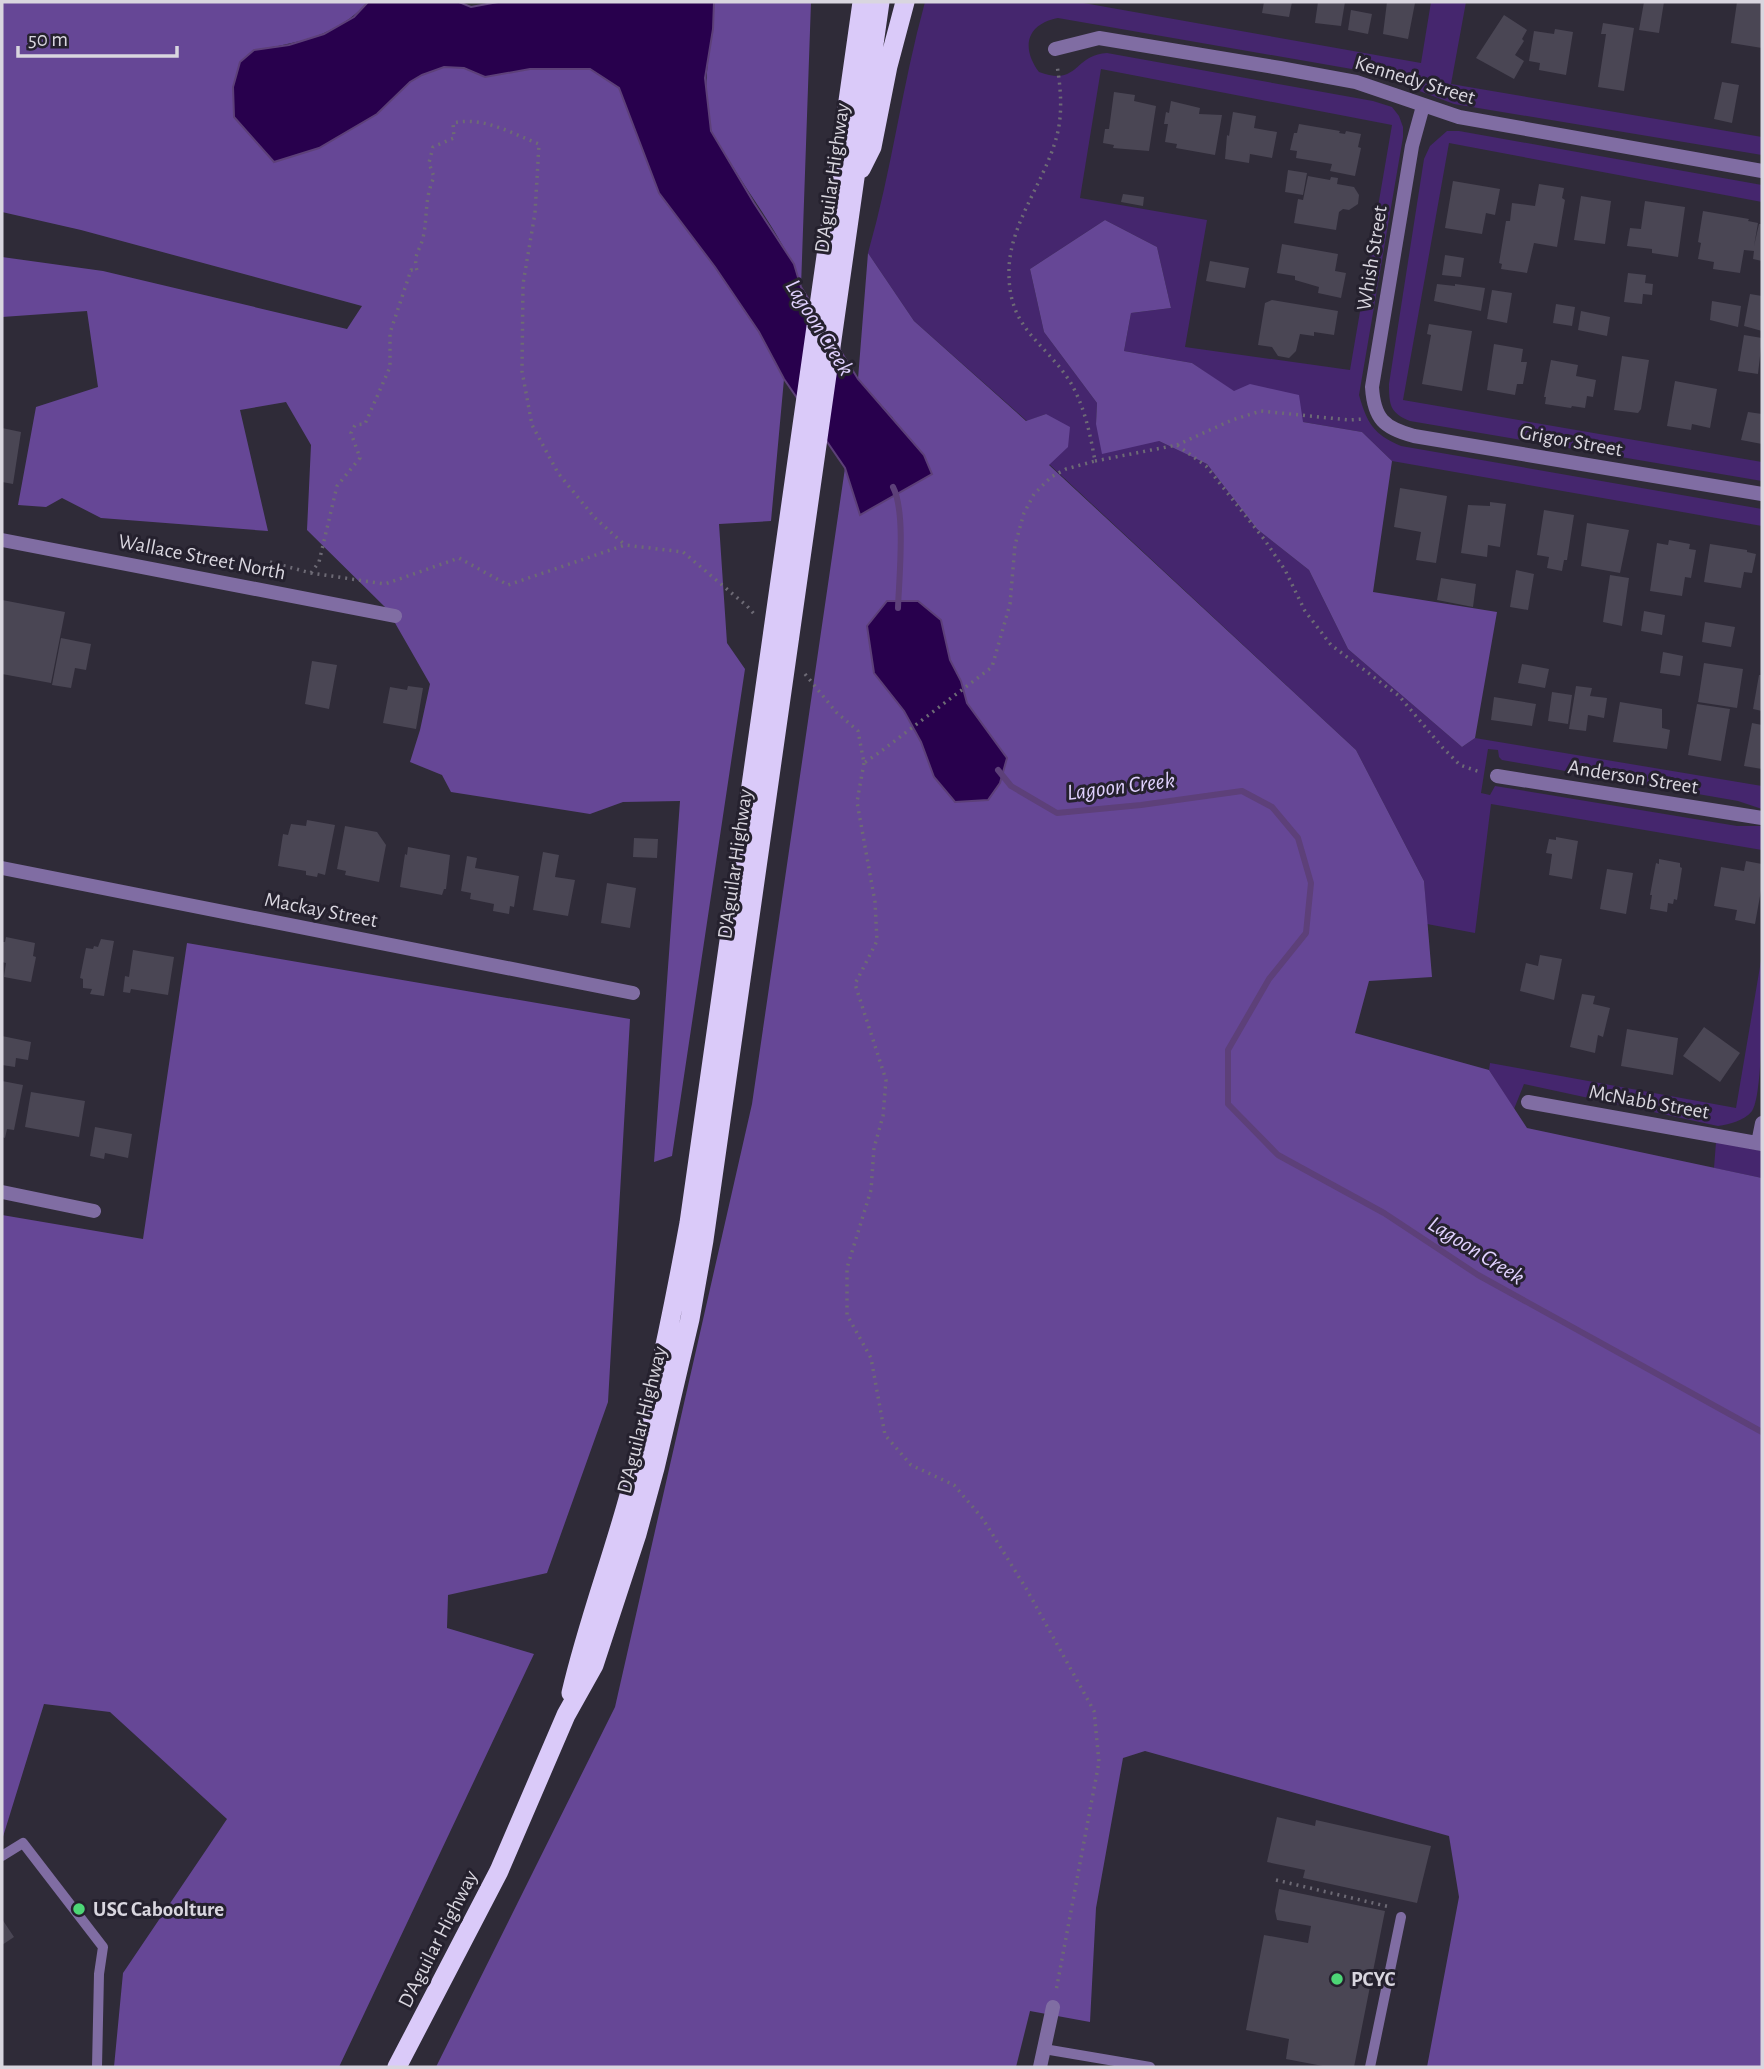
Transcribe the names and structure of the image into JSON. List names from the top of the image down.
{
  "streets": {
    "highway": ["D'Aguilar Highway"],
    "street": [
      "Kennedy Street",
      "Whish Street",
      "Grigor Street",
      "Wallace Street North",
      "Anderson Street",
      "Mackay Street",
      "McNabb Street"
    ]
  },
  "crossings": [
    ["Kennedy Street", "Whish Street"],
    ["Whish Street", "Grigor Street"]
  ],
  "water": ["Lagoon Creek"],
  "places": ["USC Caboolture", "PCYC"],
  "scale_bar": "50 m"
}
